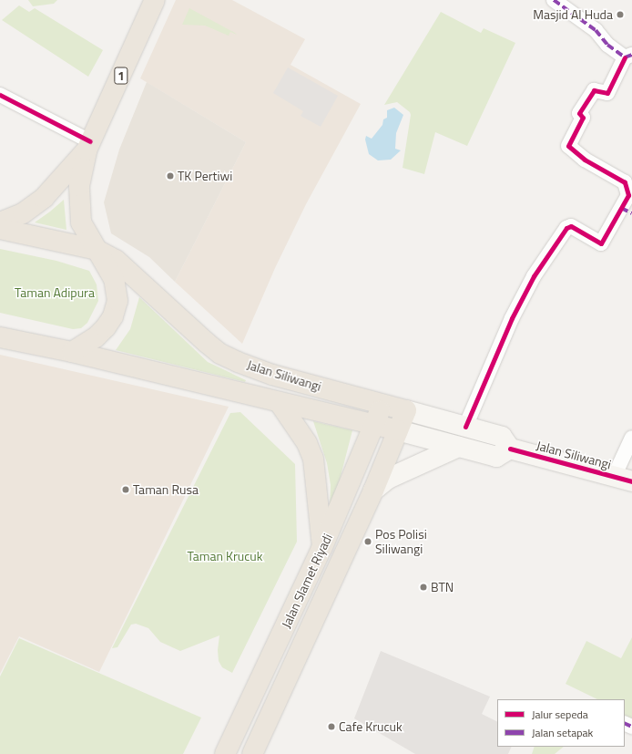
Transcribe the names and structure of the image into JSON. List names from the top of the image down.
{
  "streets": {
    "highway": ["1", "Jalan Siliwangi", "Jalan Slamet Riyadi"]
  },
  "crossings": [
    ["1", "Jalan Siliwangi"],
    ["Jalan Siliwangi", "Jalan Slamet Riyadi"]
  ],
  "parks": ["Taman Adipura", "Taman Krucuk"],
  "places": [
    "Masjid Al Huda",
    "TK Pertiwi",
    "Taman Rusa",
    "Pos Polisi Siliwangi",
    "BTN",
    "Cafe Krucuk"
  ],
  "legend": ["Jalur sepeda", "Jalan setapak"]
}
